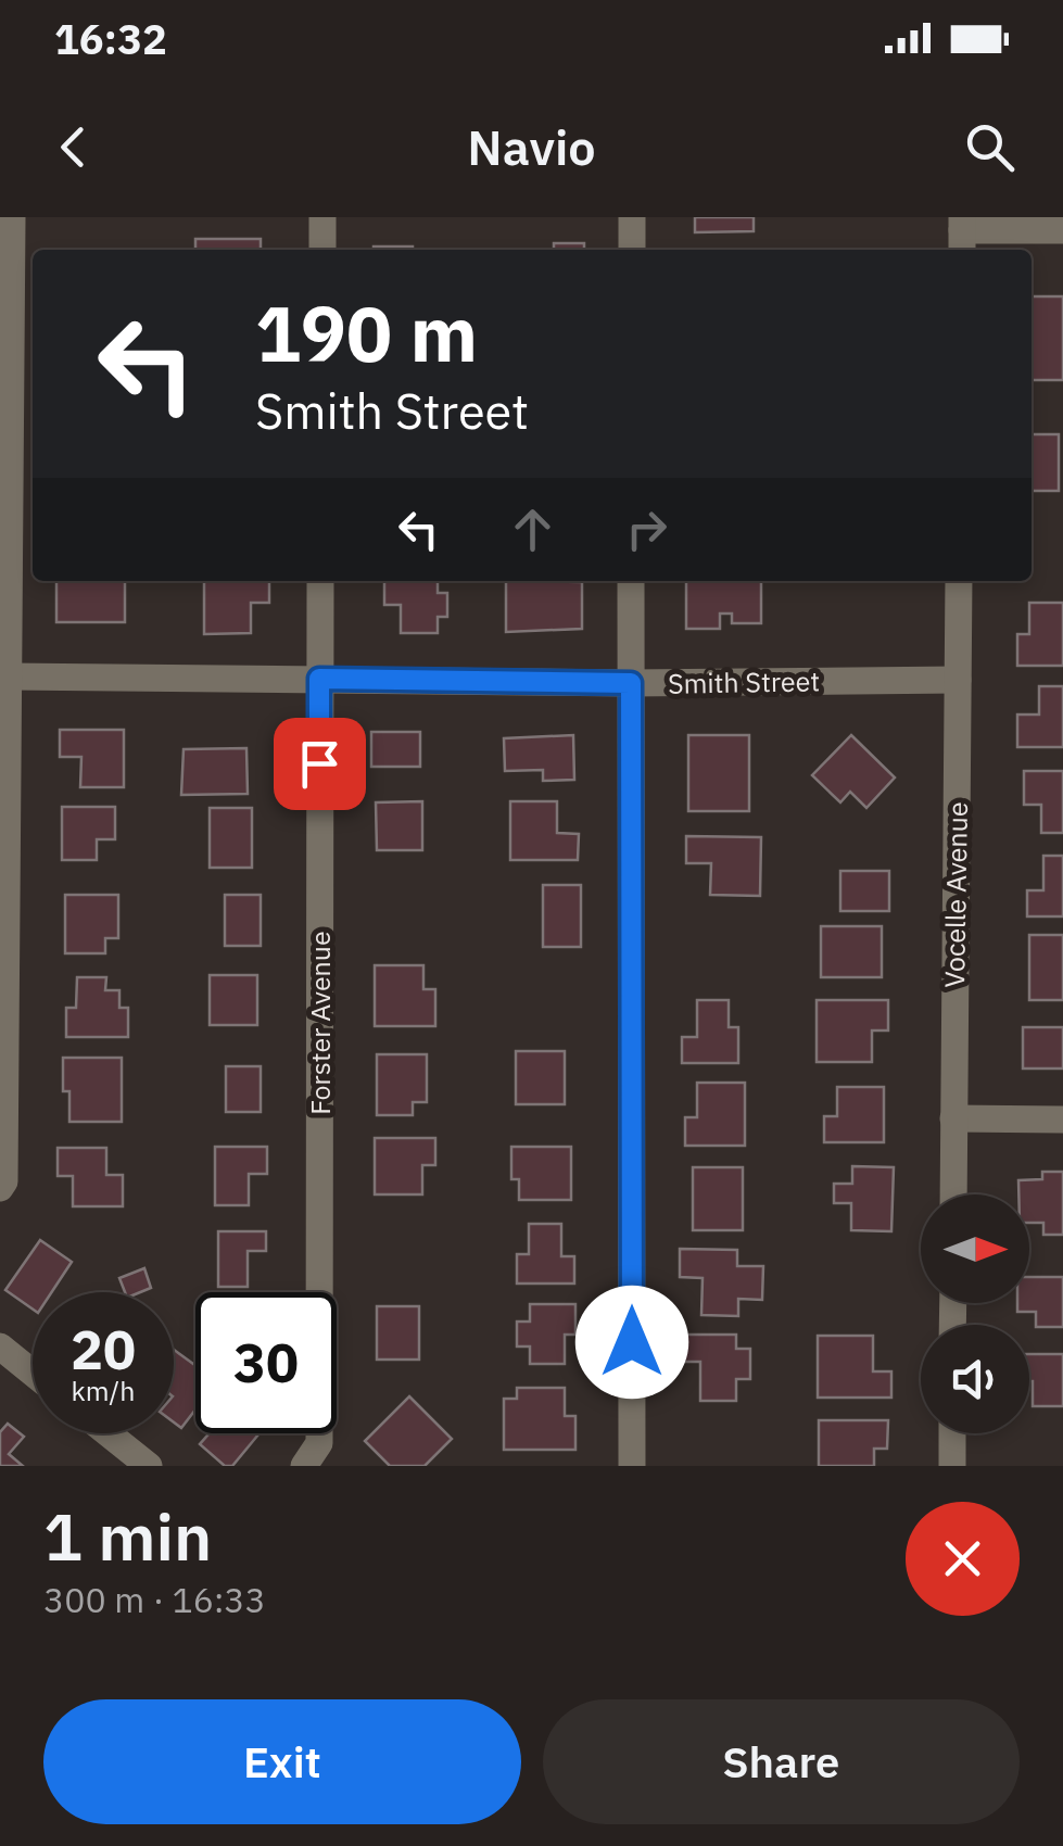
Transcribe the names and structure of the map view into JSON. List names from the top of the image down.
{
  "streets": {
    "street": ["Smith Street", "Vocelle Avenue", "Forster Avenue"]
  },
  "crossings": [
    ["Smith Street", "Vocelle Avenue"],
    ["Smith Street", "Forster Avenue"]
  ],
  "north": "right",
  "page": {
    "status": "16:32",
    "header": "Navio",
    "turn": ["190 m", "Smith Street"],
    "speed": "20 km/h",
    "limit": "30",
    "heading": ["1 min", "300 m · 16:33"],
    "buttons": ["Exit", "Share"]
  }
}
